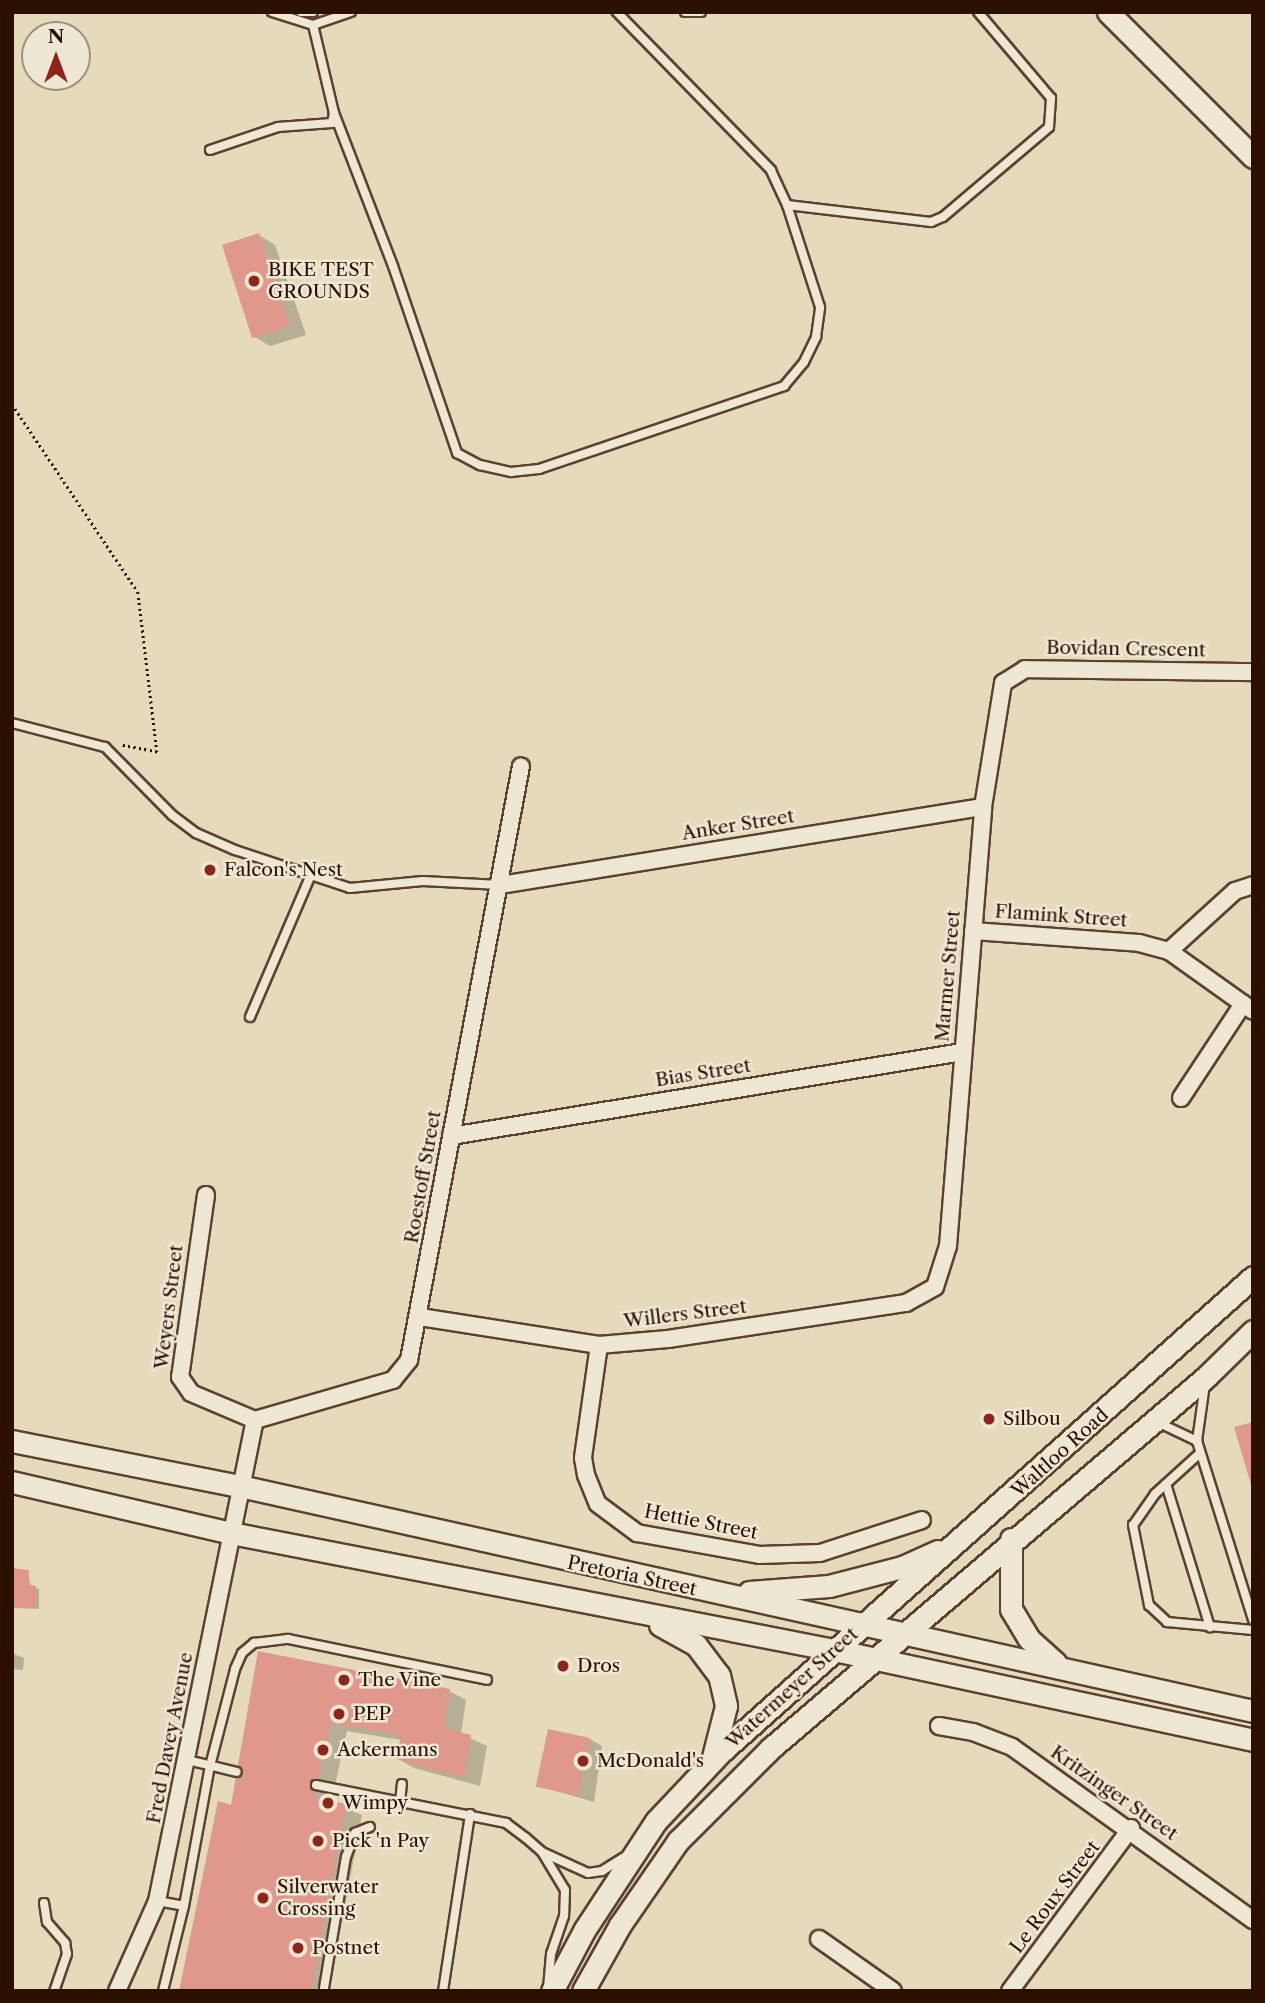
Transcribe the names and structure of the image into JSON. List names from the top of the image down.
{
  "streets": {
    "main road": ["Waltloo Road", "Pretoria Street", "Watermeyer Street"],
    "street": [
      "Bovidan Crescent",
      "Anker Street",
      "Flamink Street",
      "Marmer Street",
      "Bias Street",
      "Roestoff Street",
      "Weyers Street",
      "Willers Street",
      "Hettie Street",
      "Fred Davey Avenue",
      "Kritzinger Street",
      "Le Roux Street"
    ]
  },
  "crossings": [
    ["Bovidan Crescent", "Marmer Street"],
    ["Anker Street", "Marmer Street"],
    ["Anker Street", "Roestoff Street"],
    ["Flamink Street", "Marmer Street"],
    ["Marmer Street", "Bias Street"],
    ["Marmer Street", "Willers Street"],
    ["Bias Street", "Roestoff Street"],
    ["Roestoff Street", "Weyers Street"],
    ["Roestoff Street", "Willers Street"],
    ["Willers Street", "Hettie Street"],
    ["Waltloo Road", "Pretoria Street"],
    ["Waltloo Road", "Watermeyer Street"],
    ["Pretoria Street", "Watermeyer Street"],
    ["Pretoria Street", "Fred Davey Avenue"],
    ["Kritzinger Street", "Le Roux Street"]
  ],
  "places": [
    "BIKE TEST GROUNDS",
    "Falcon's Nest",
    "Silbou",
    "Dros",
    "The Vine",
    "PEP",
    "Ackermans",
    "McDonald's",
    "Wimpy",
    "Pick 'n Pay",
    "Silverwater Crossing",
    "Postnet"
  ],
  "north": "top"
}
